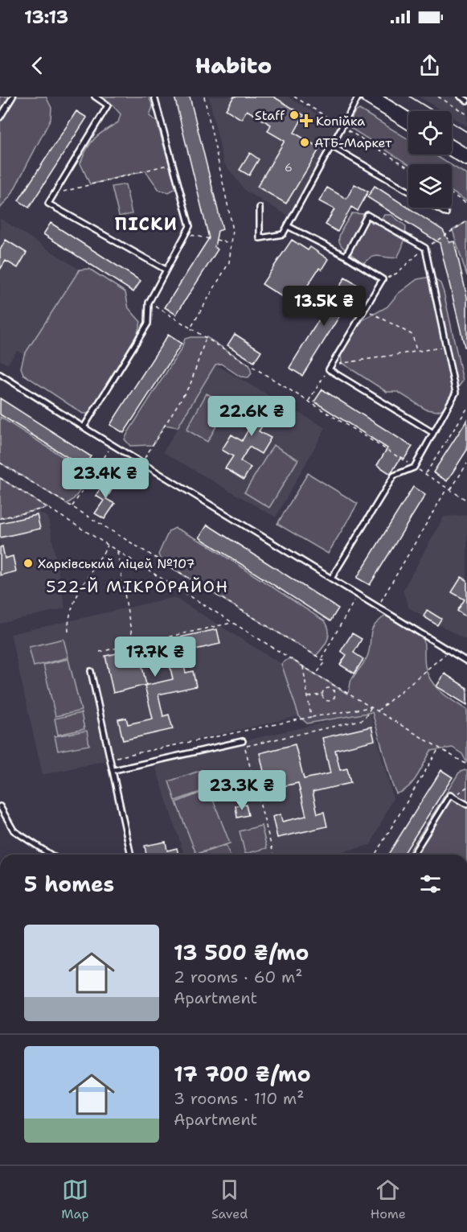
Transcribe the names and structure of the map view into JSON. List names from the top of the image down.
{
  "districts": ["ПІСКИ", "522-Й МІКРОРАЙОН"],
  "places": {
    "other": ["Staff", "АТБ-Маркет", "Харківський ліцей №107"],
    "health": ["Копійка"]
  },
  "house_numbers": ["6"],
  "page": {
    "status": "13:13",
    "header": "Habito",
    "price": [
      "13.5K ₴",
      "22.6K ₴",
      "23.4K ₴",
      "17.7K ₴",
      "23.3K ₴"
    ],
    "heading": "5 homes",
    "list": [
      {
        "name": "13 500 ₴/mo",
        "note": "2 rooms · 60 m² · Apartment"
      },
      {
        "name": "17 700 ₴/mo",
        "note": "3 rooms · 110 m² · Apartment"
      }
    ],
    "tabs": ["Map", "Saved", "Home"]
  }
}
